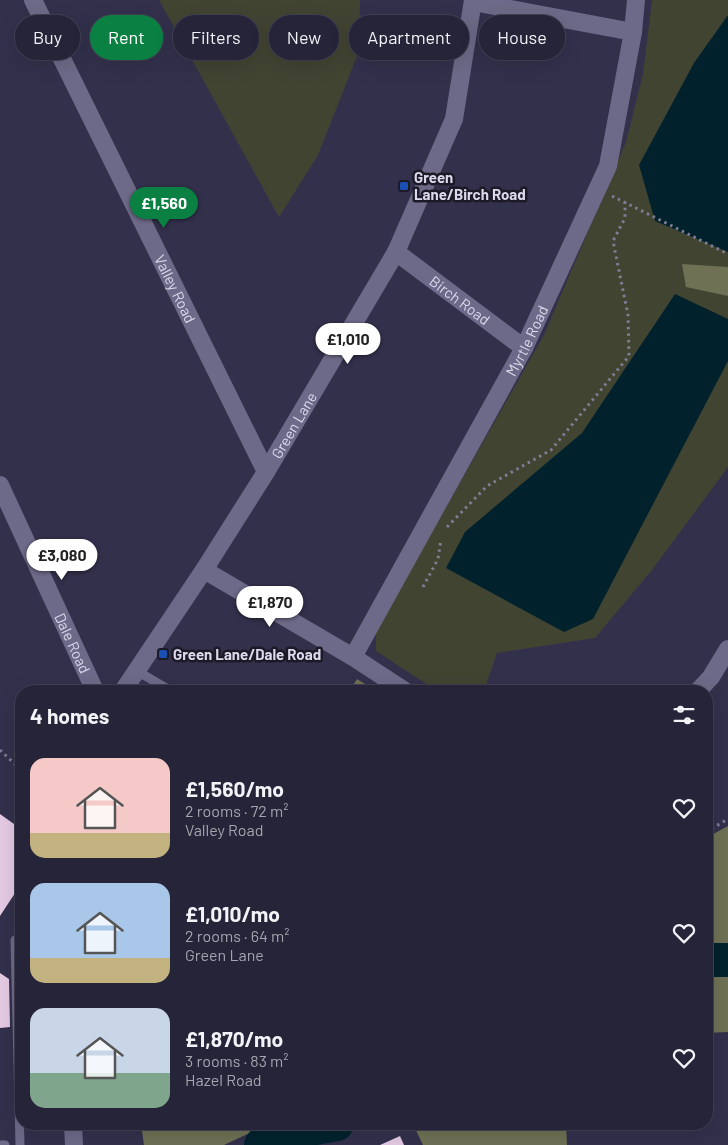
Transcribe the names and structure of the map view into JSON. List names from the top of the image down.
{
  "streets": {
    "street": [
      "Valley Road",
      "Birch Road",
      "Myrtle Road",
      "Green Lane",
      "Dale Road"
    ]
  },
  "crossings": [
    ["Valley Road", "Green Lane"],
    ["Birch Road", "Myrtle Road"],
    ["Birch Road", "Green Lane"]
  ],
  "places": {
    "transit": ["Green Lane/Birch Road", "Green Lane/Dale Road"]
  },
  "page": {
    "chip": [
      "Buy",
      "Rent",
      "Filters",
      "New",
      "Apartment",
      "House"
    ],
    "price": [
      "£1,560",
      "£1,010",
      "£3,080",
      "£1,870"
    ],
    "heading": "4 homes",
    "list": [
      {
        "name": "£1,560/mo",
        "note": "2 rooms · 72 m² · Valley Road"
      },
      {
        "name": "£1,010/mo",
        "note": "2 rooms · 64 m² · Green Lane"
      },
      {
        "name": "£1,870/mo",
        "note": "3 rooms · 83 m² · Hazel Road"
      }
    ]
  }
}
